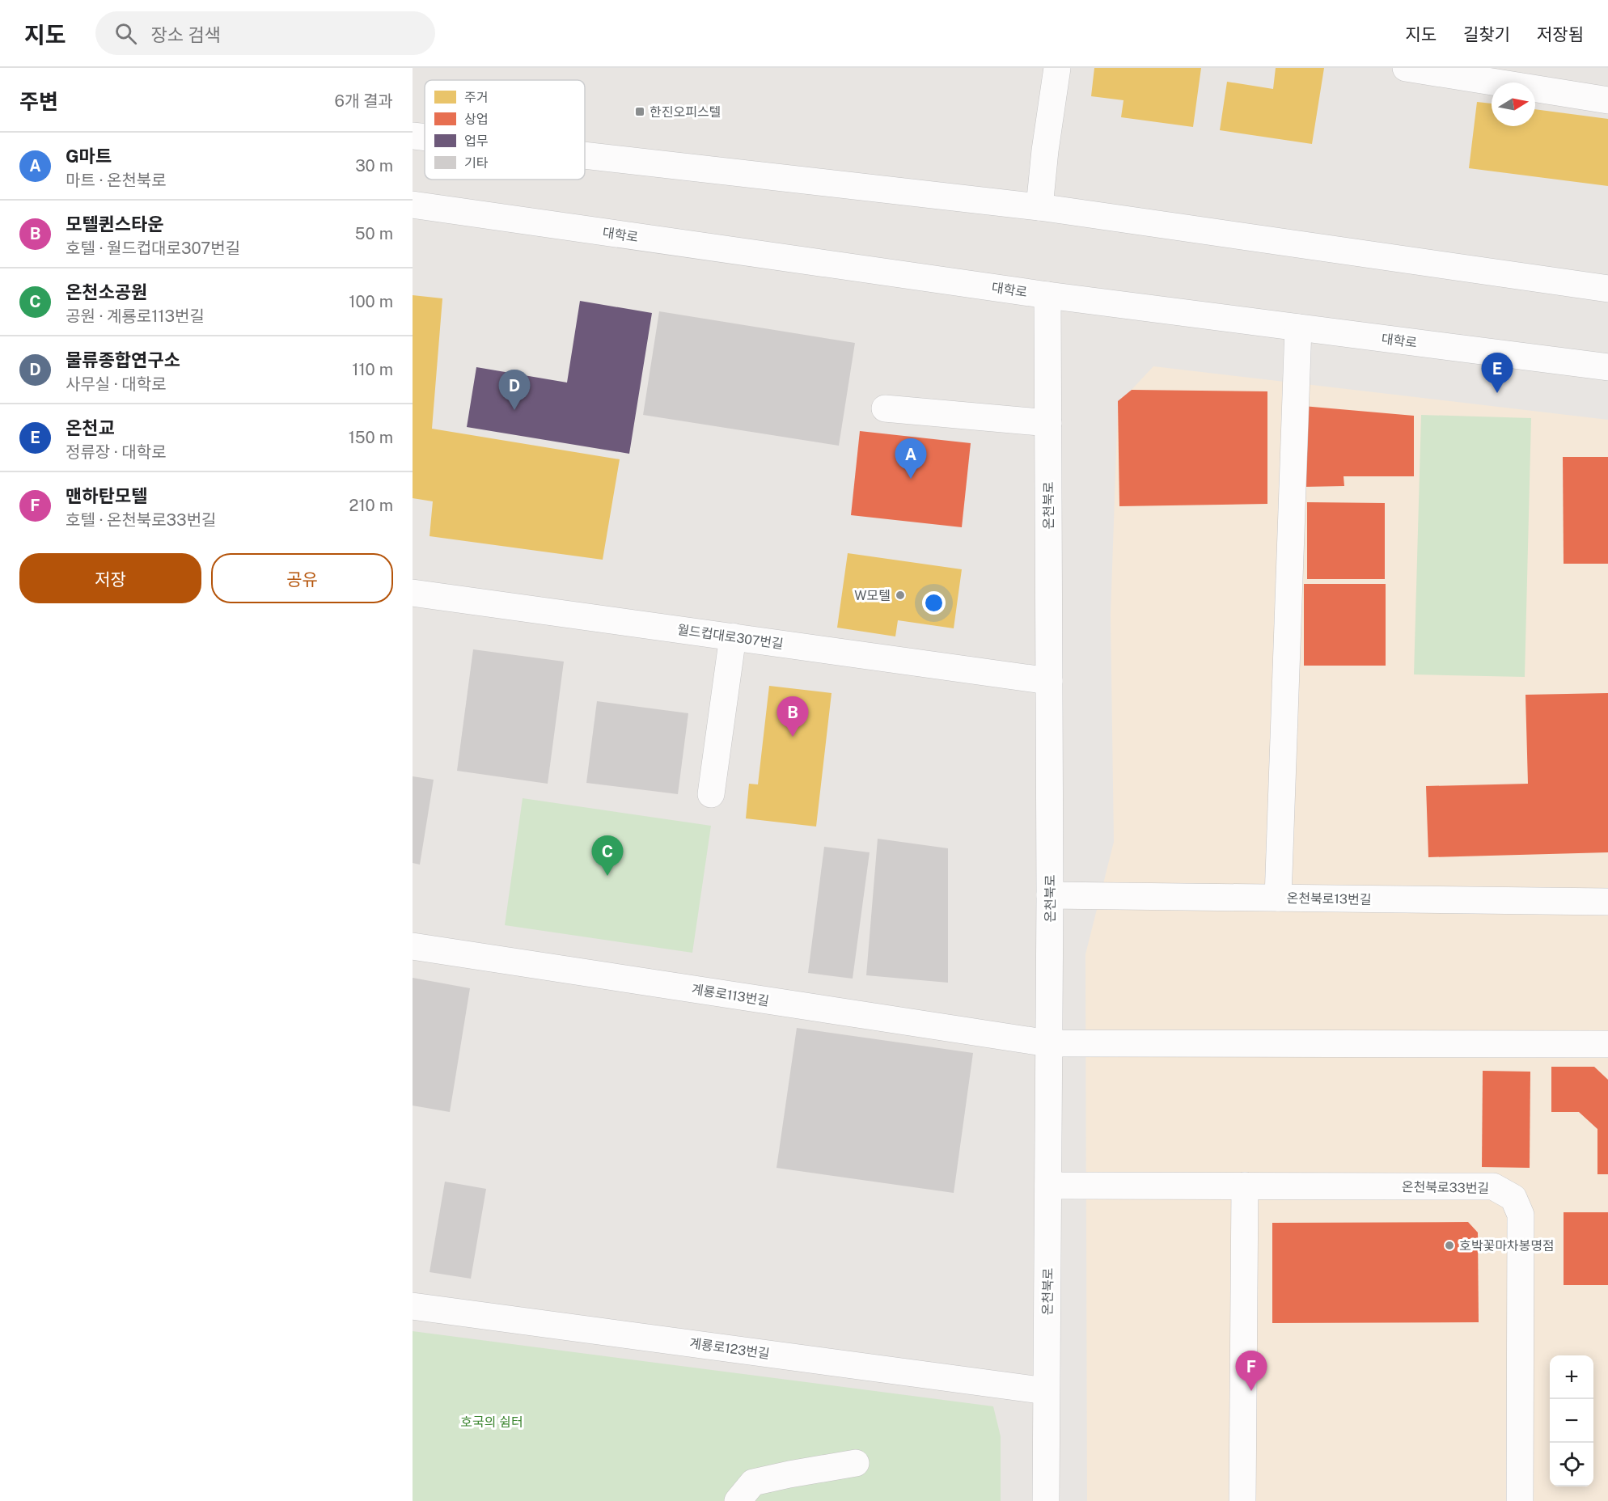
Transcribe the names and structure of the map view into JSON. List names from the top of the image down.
{
  "streets": {
    "street": [
      "대학로",
      "온천북로",
      "월드컵대로307번길",
      "온천북로13번길",
      "계룡로113번길",
      "온천북로33번길",
      "계룡로123번길"
    ]
  },
  "crossings": [
    ["대학로", "온천북로"],
    ["온천북로", "월드컵대로307번길"],
    ["온천북로", "온천북로13번길"],
    ["온천북로", "계룡로113번길"],
    ["온천북로", "온천북로33번길"],
    ["온천북로", "계룡로123번길"]
  ],
  "parks": ["호국의 쉼터"],
  "places": {
    "transit": ["한진오피스텔"],
    "other": ["W모텔", "호박꽃마차봉명점"]
  },
  "legend": [
    "주거",
    "상업",
    "업무",
    "기타"
  ],
  "north": "right",
  "page": {
    "header": "지도",
    "search": "장소 검색",
    "nav": ["지도", "길찾기", "저장됨"],
    "heading": ["주변", "6개 결과"],
    "list": [
      {
        "mark": "A",
        "name": "G마트",
        "note": "마트 · 온천북로",
        "value": "30 m"
      },
      {
        "mark": "B",
        "name": "모텔퀸스타운",
        "note": "호텔 · 월드컵대로307번길",
        "value": "50 m"
      },
      {
        "mark": "C",
        "name": "온천소공원",
        "note": "공원 · 계룡로113번길",
        "value": "100 m"
      },
      {
        "mark": "D",
        "name": "물류종합연구소",
        "note": "사무실 · 대학로",
        "value": "110 m"
      },
      {
        "mark": "E",
        "name": "온천교",
        "note": "정류장 · 대학로",
        "value": "150 m"
      },
      {
        "mark": "F",
        "name": "맨하탄모텔",
        "note": "호텔 · 온천북로33번길",
        "value": "210 m"
      }
    ],
    "pins": [
      "E",
      "D",
      "A",
      "B",
      "C",
      "F"
    ],
    "buttons": ["저장", "공유"],
    "map_buttons": ["+", "−"]
  }
}
